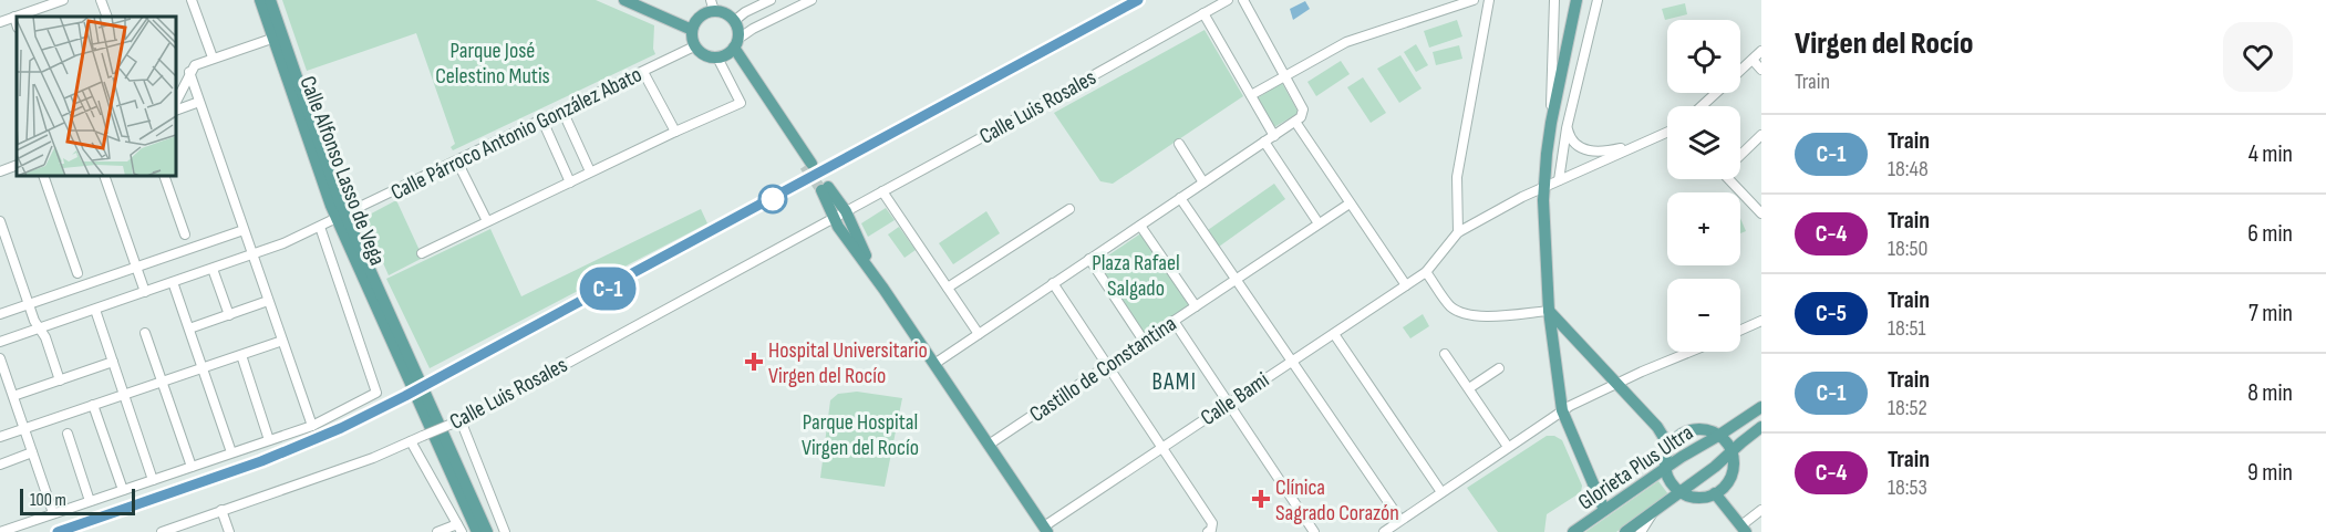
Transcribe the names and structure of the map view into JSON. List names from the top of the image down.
{
  "streets": {
    "main road": ["Calle Alfonso Lasso de Vega", "Glorieta Plus Ultra"],
    "street": [
      "Calle Luis Rosales",
      "Calle Párroco Antonio González Abato",
      "Castillo de Constantina",
      "Calle Bami"
    ]
  },
  "crossings": [
    ["Calle Párroco Antonio González Abato", "Calle Alfonso Lasso de Vega"]
  ],
  "districts": ["BAMI"],
  "parks": ["Parque José Celestino Mutis", "Plaza Rafael Salgado", "Parque Hospital Virgen del Rocío"],
  "places": {
    "health": ["Hospital Universitario Virgen del Rocío", "Clínica Sagrado Corazón"]
  },
  "scale_bar": "100 m",
  "page": {
    "on_map": "C-1",
    "heading": ["Virgen del Rocío", "Train"],
    "map_buttons": ["+", "−"],
    "list": [
      {
        "mark": "C-1",
        "name": "Train",
        "note": "18:48",
        "value": "4 min"
      },
      {
        "mark": "C-4",
        "name": "Train",
        "note": "18:50",
        "value": "6 min"
      },
      {
        "mark": "C-5",
        "name": "Train",
        "note": "18:51",
        "value": "7 min"
      },
      {
        "mark": "C-1",
        "name": "Train",
        "note": "18:52",
        "value": "8 min"
      },
      {
        "mark": "C-4",
        "name": "Train",
        "note": "18:53",
        "value": "9 min"
      }
    ],
    "scale": "100 m"
  }
}
